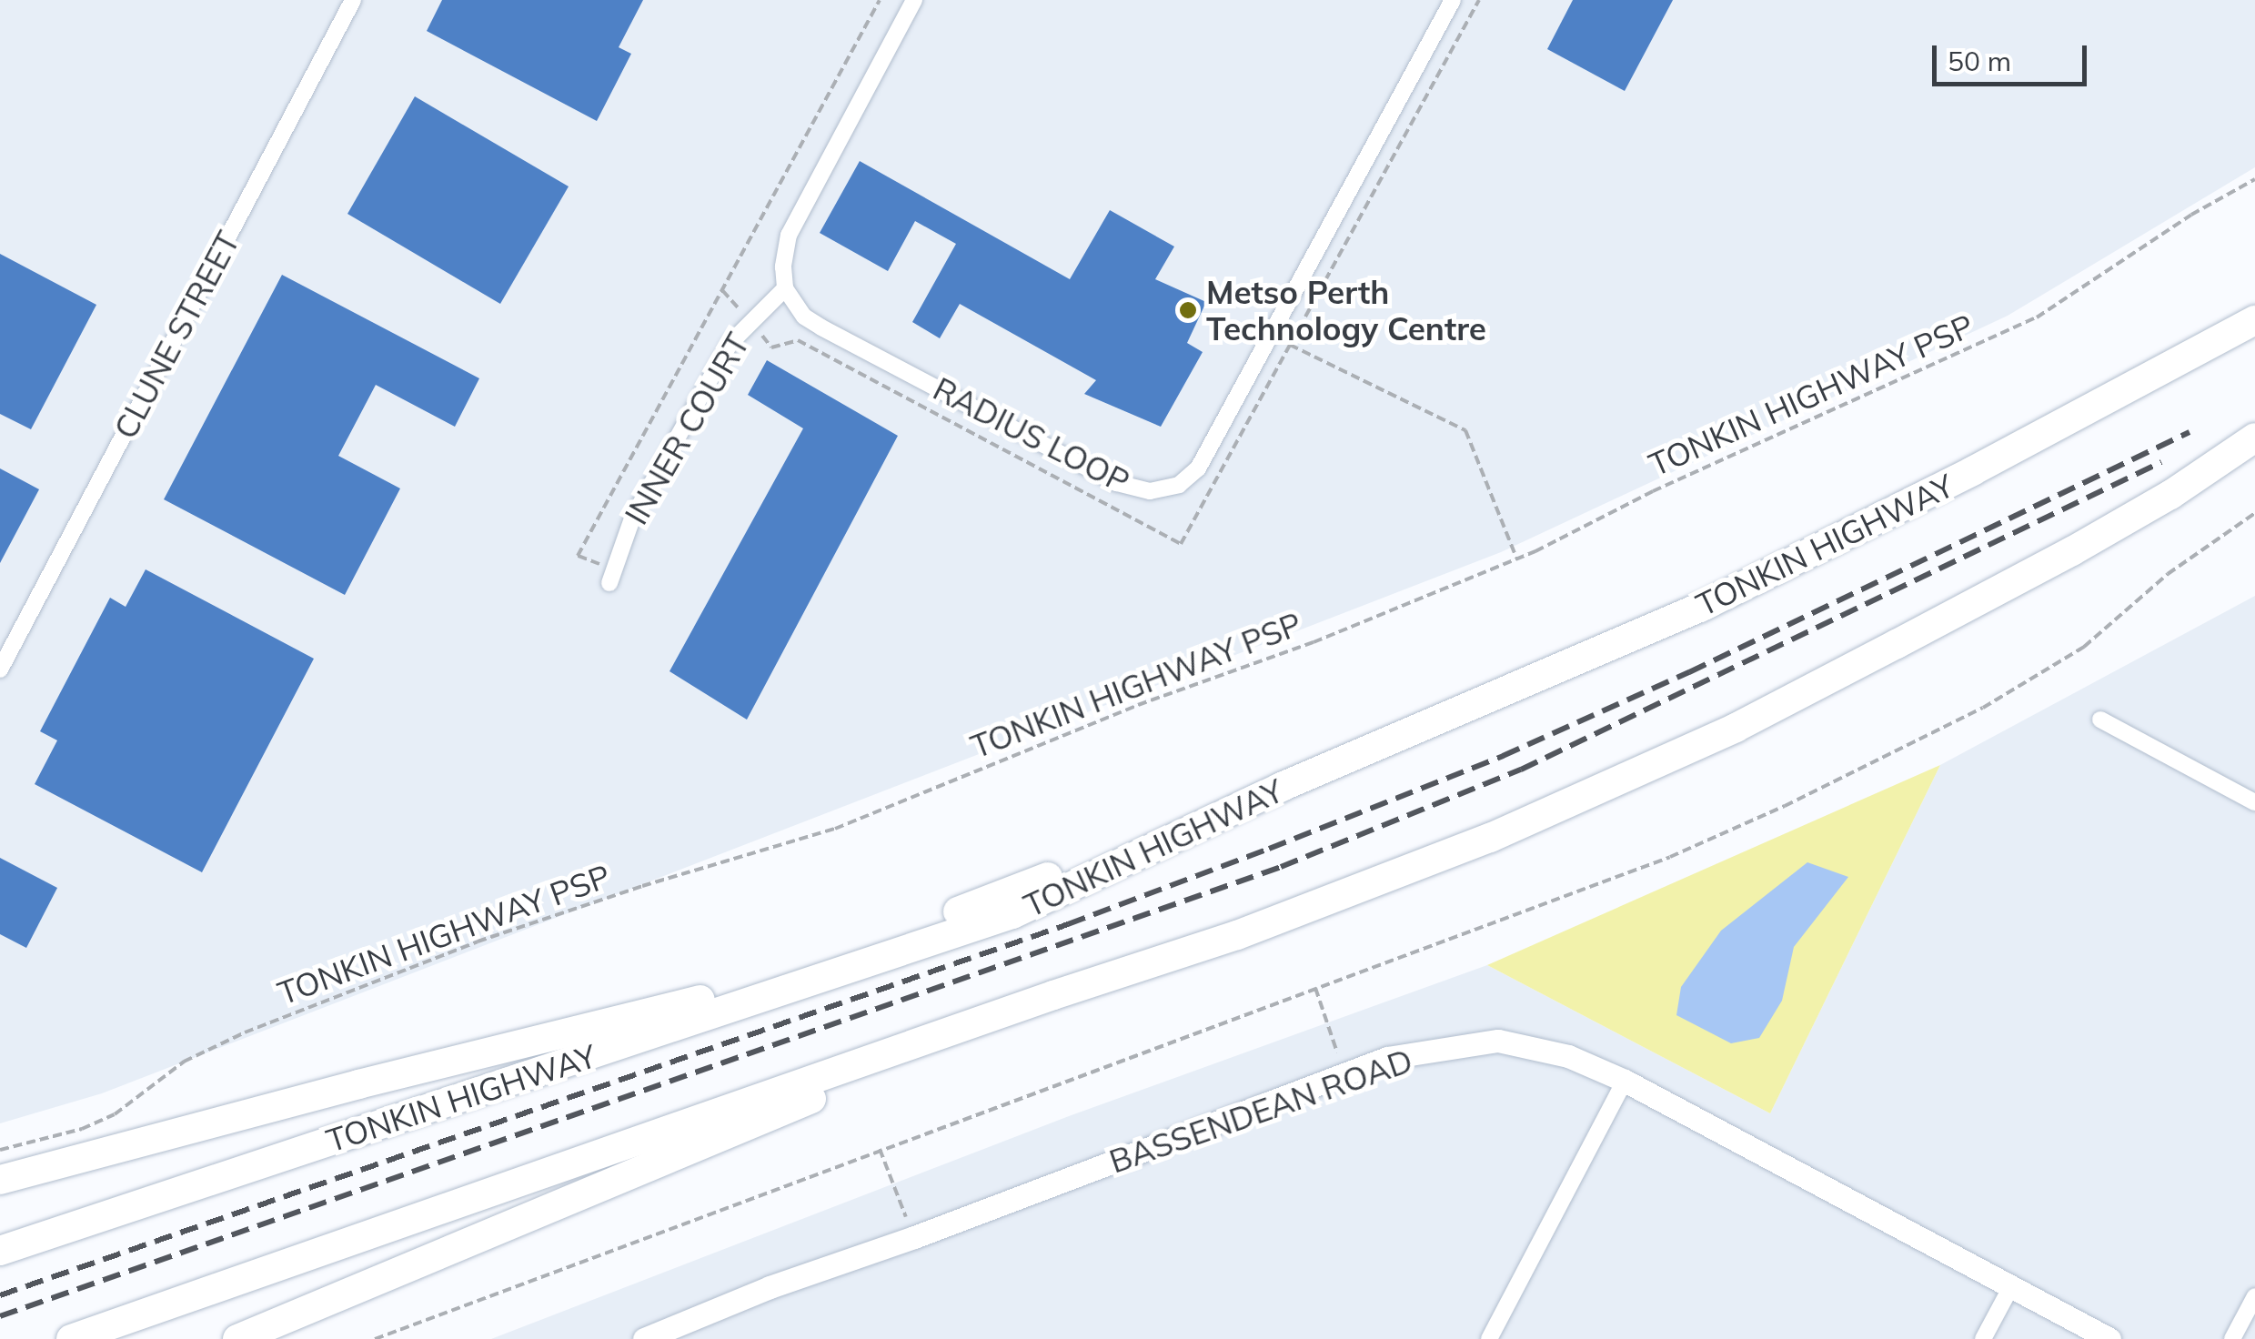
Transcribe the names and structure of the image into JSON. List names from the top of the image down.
{
  "streets": {
    "highway": ["TONKIN HIGHWAY"],
    "street": [
      "CLUNE STREET",
      "INNER COURT",
      "RADIUS LOOP",
      "BASSENDEAN ROAD"
    ],
    "path": ["TONKIN HIGHWAY PSP"]
  },
  "crossings": [
    ["INNER COURT", "RADIUS LOOP"]
  ],
  "places": ["Metso Perth Technology Centre"],
  "scale_bar": "50 m"
}
